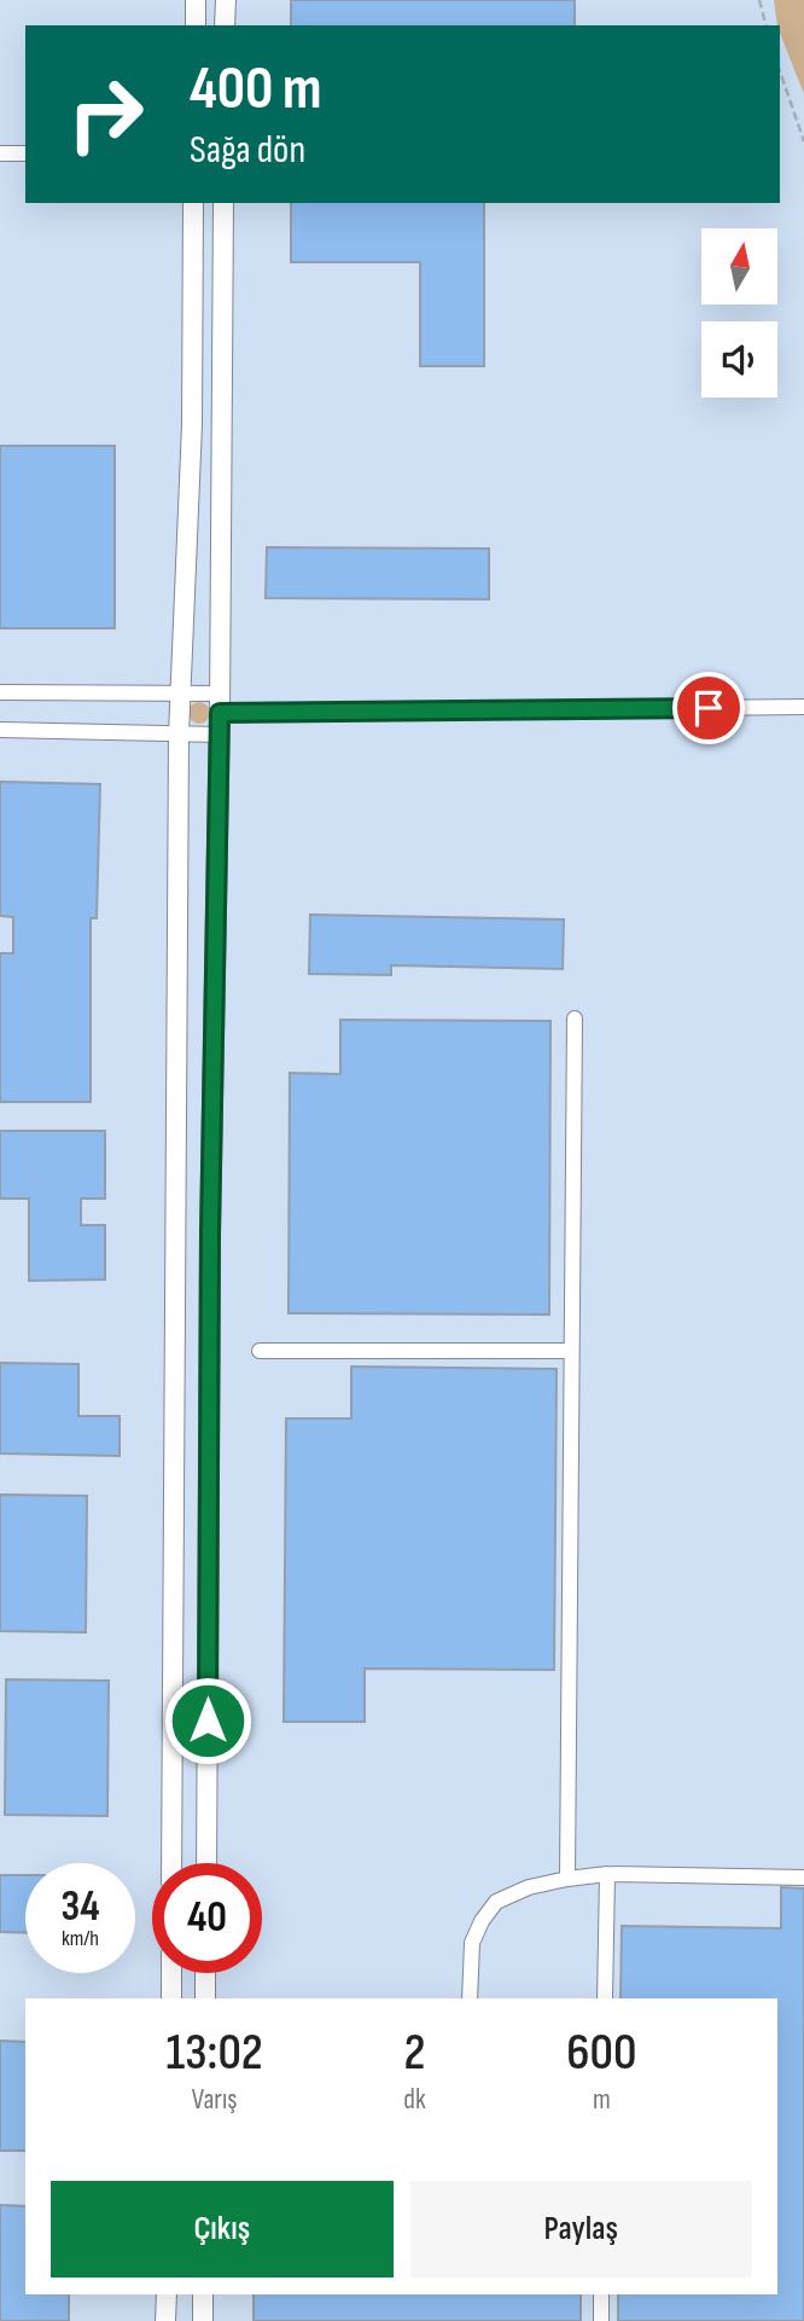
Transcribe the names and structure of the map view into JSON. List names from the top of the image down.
{
  "north": "top",
  "page": {
    "turn": ["400 m", "Sağa dön"],
    "speed": "34 km/h",
    "limit": "40",
    "eta": [
      "13:02",
      "Varış",
      "2",
      "dk",
      "600",
      "m"
    ],
    "buttons": ["Çıkış", "Paylaş"]
  }
}
